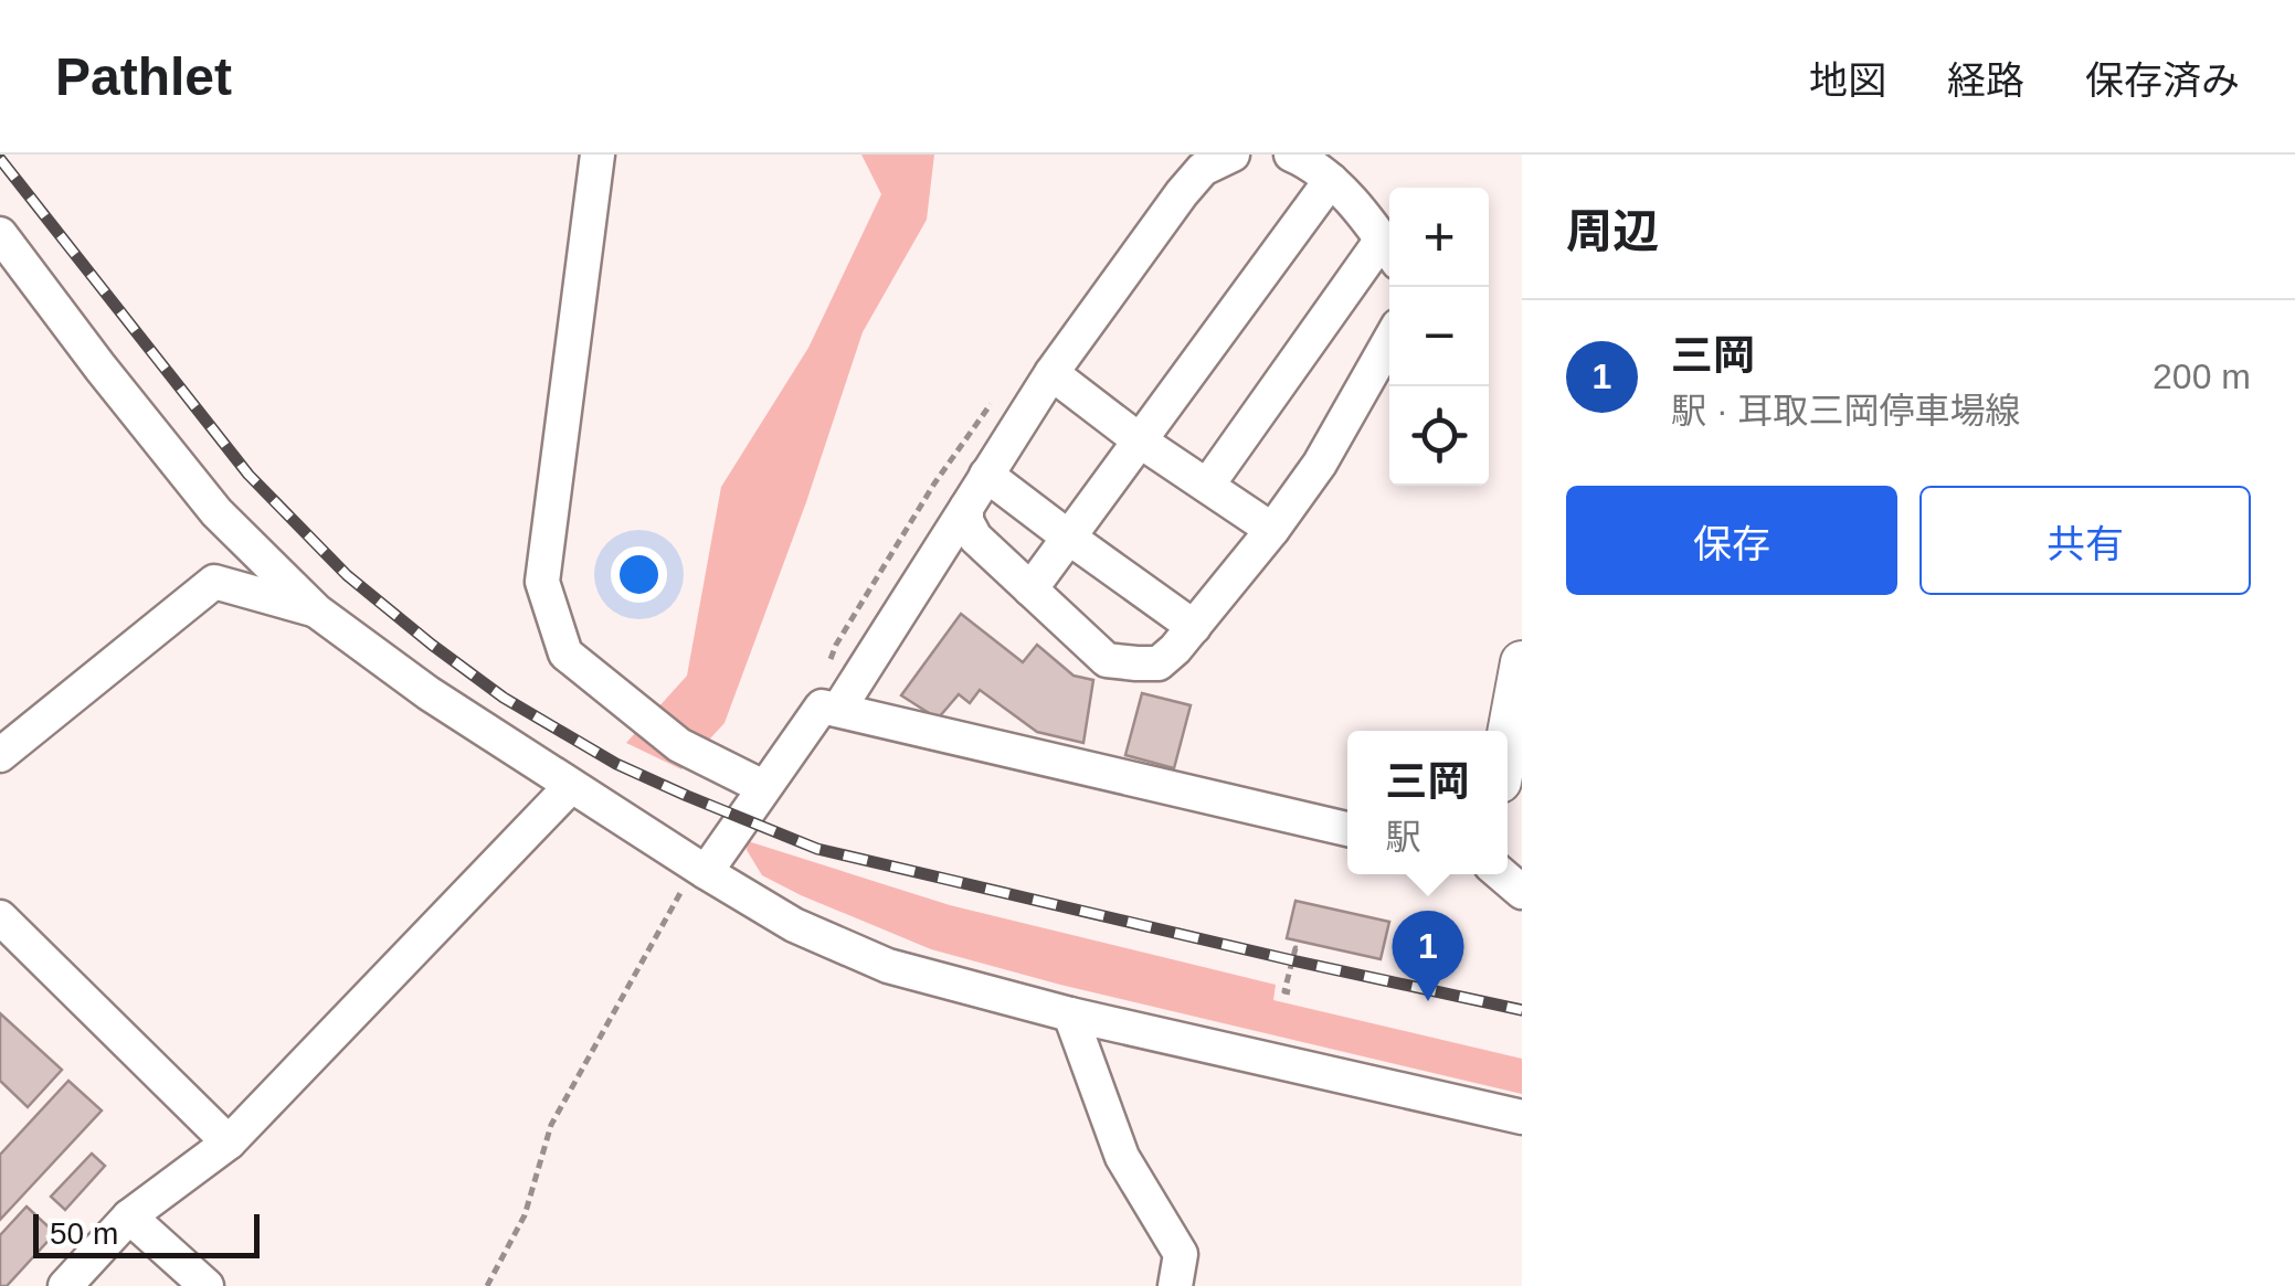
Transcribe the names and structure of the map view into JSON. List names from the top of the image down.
{
  "scale_bar": "50 m",
  "page": {
    "header": "Pathlet",
    "nav": ["地図", "経路", "保存済み"],
    "heading": "周辺",
    "map_buttons": ["+", "−"],
    "list": [
      {
        "mark": "1",
        "name": "三岡",
        "note": "駅 · 耳取三岡停車場線",
        "value": "200 m"
      }
    ],
    "buttons": ["保存", "共有"],
    "popup": ["三岡", "駅"],
    "pins": "1",
    "scale": "50 m"
  }
}
